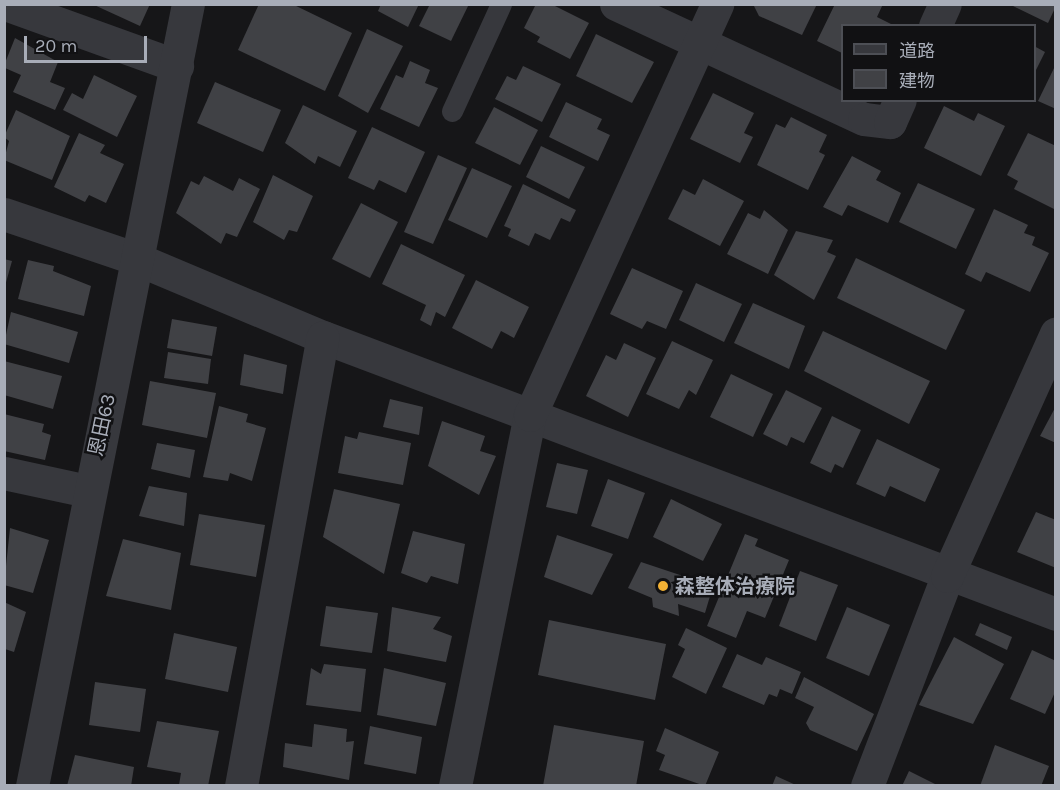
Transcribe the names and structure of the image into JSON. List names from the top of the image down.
{
  "streets": {
    "street": ["恩田63"]
  },
  "places": ["森整体治療院"],
  "legend": ["道路", "建物"],
  "scale_bar": "20 m"
}
